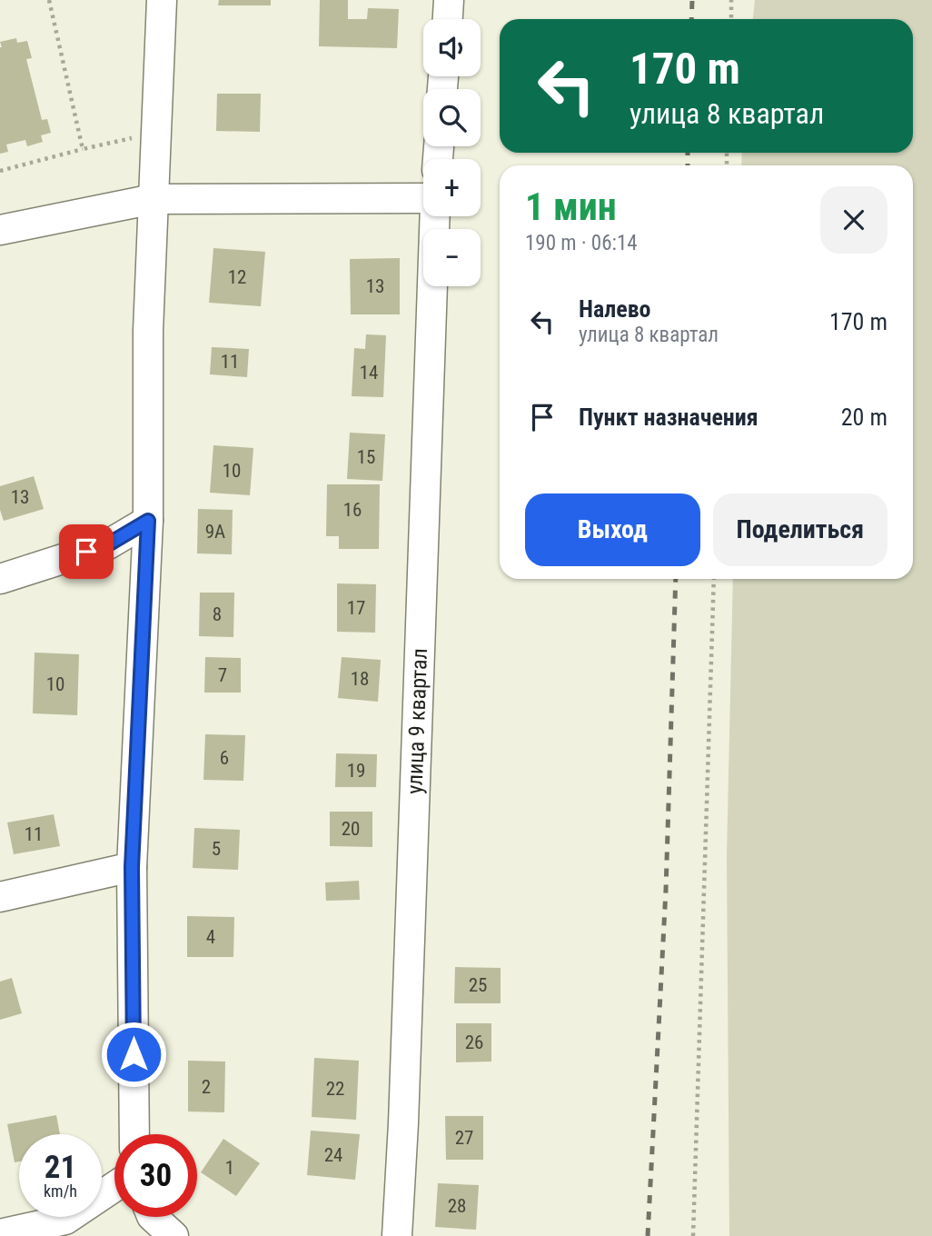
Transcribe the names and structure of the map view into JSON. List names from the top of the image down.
{
  "streets": {
    "street": ["улица 9 квартал"]
  },
  "house_numbers": [
    "12",
    "13",
    "11",
    "14",
    "15",
    "10",
    "13",
    "16",
    "9А",
    "17",
    "8",
    "7",
    "18",
    "10",
    "6",
    "19",
    "20",
    "11",
    "5",
    "4",
    "25",
    "26",
    "2",
    "22",
    "27",
    "24",
    "1",
    "28"
  ],
  "page": {
    "map_buttons": ["+", "−"],
    "turn": ["170 m", "улица 8 квартал"],
    "heading": ["1 мин", "190 m · 06:14"],
    "list": [
      {
        "name": "Налево",
        "note": "улица 8 квартал",
        "value": "170 m"
      },
      {
        "name": "Пункт назначения",
        "value": "20 m"
      }
    ],
    "buttons": ["Выход", "Поделиться"],
    "speed": "21 km/h",
    "limit": "30"
  }
}
